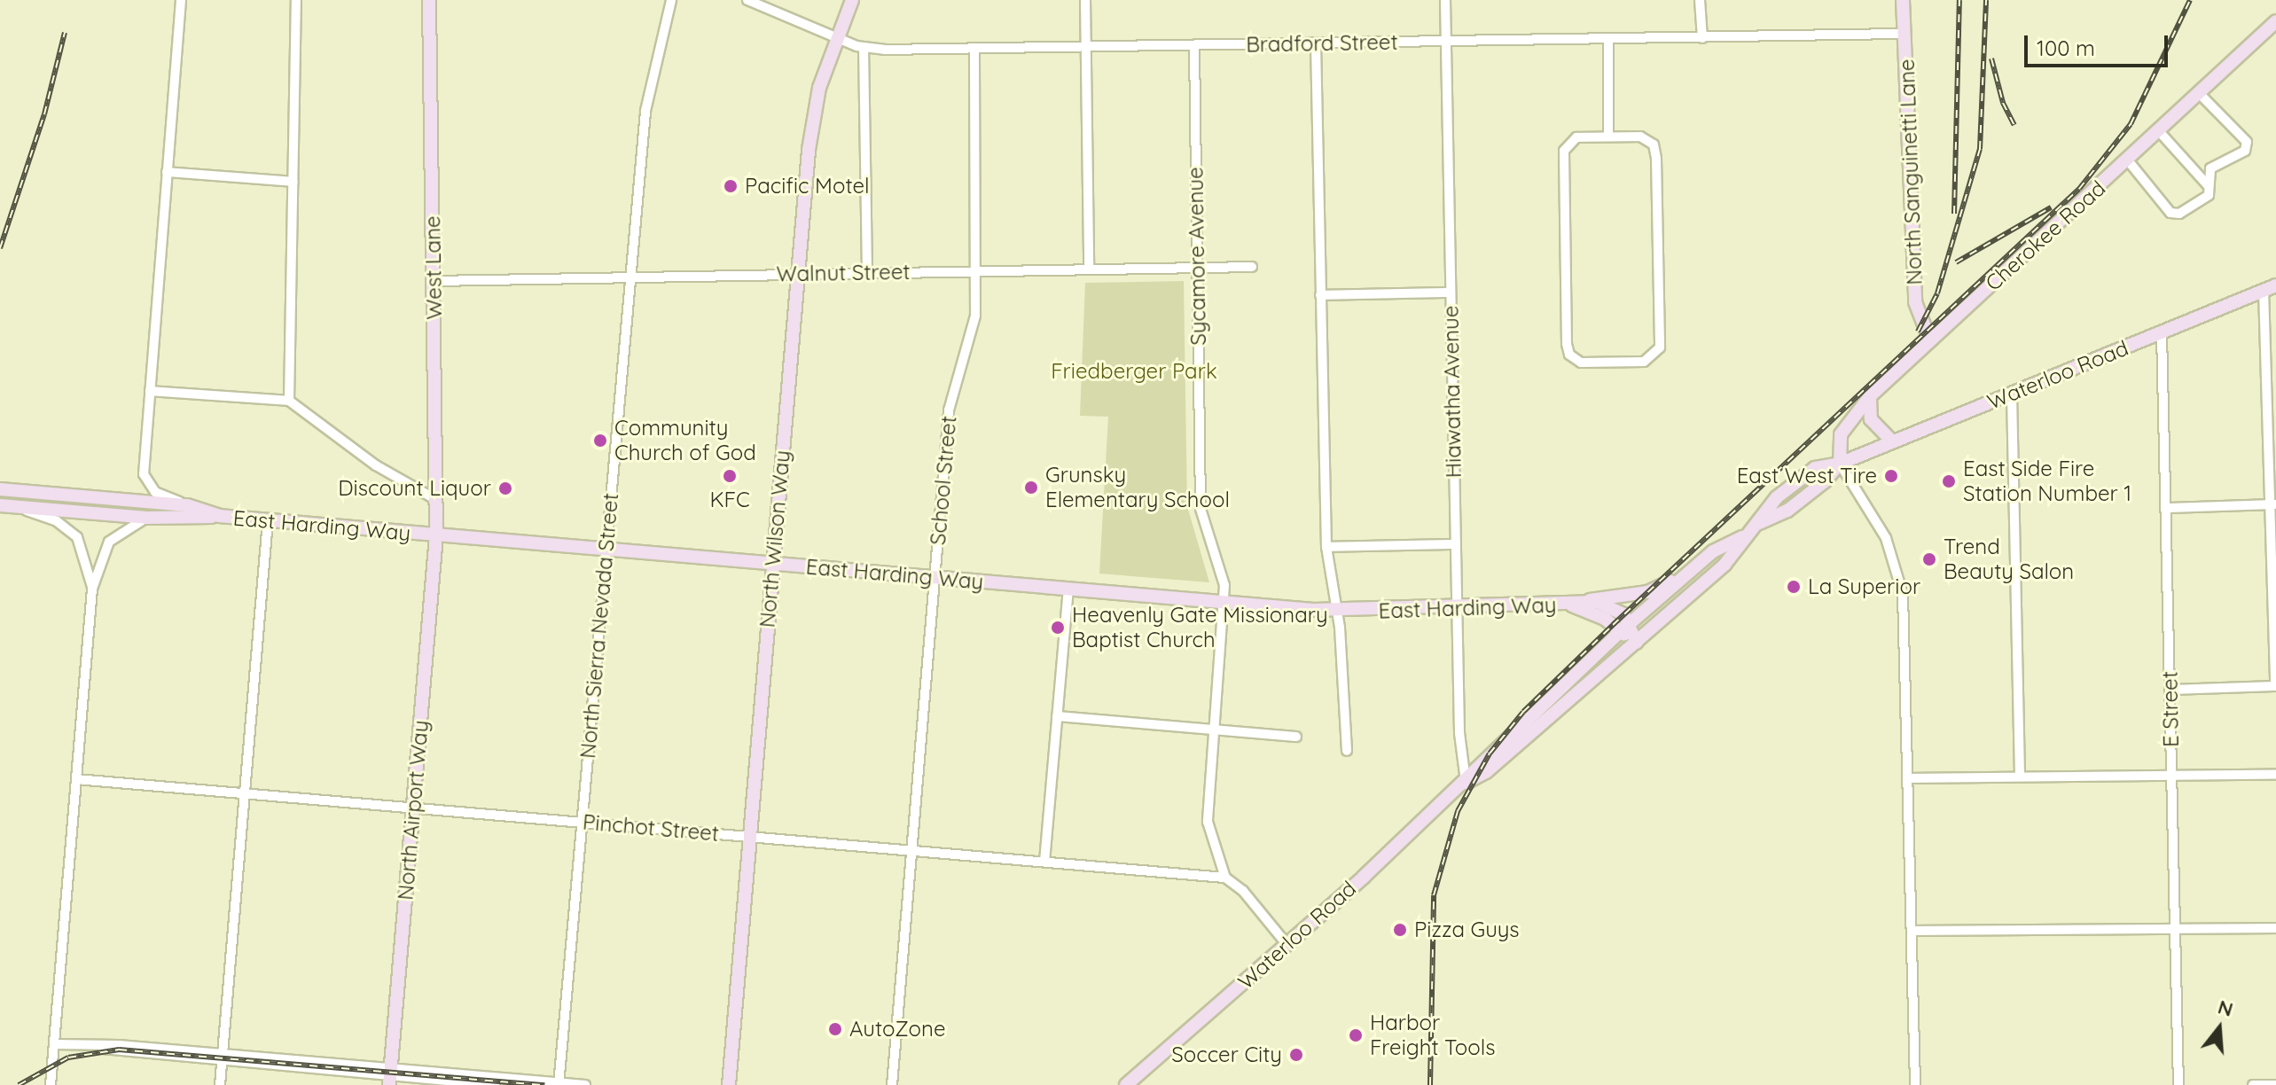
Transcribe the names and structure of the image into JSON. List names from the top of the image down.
{
  "streets": {
    "main road": [
      "North Sanguinetti Lane",
      "Cherokee Road",
      "West Lane",
      "Waterloo Road",
      "East Harding Way",
      "North Wilson Way",
      "North Airport Way"
    ],
    "street": [
      "Bradford Street",
      "Sycamore Avenue",
      "Walnut Street",
      "Hiawatha Avenue",
      "School Street",
      "North Sierra Nevada Street",
      "E Street",
      "Pinchot Street"
    ]
  },
  "crossings": [
    ["Bradford Street", "North Sanguinetti Lane"],
    ["Bradford Street", "Sycamore Avenue"],
    ["Bradford Street", "Hiawatha Avenue"],
    ["Bradford Street", "School Street"],
    ["Bradford Street", "North Wilson Way"],
    ["North Sanguinetti Lane", "Cherokee Road"],
    ["Cherokee Road", "Waterloo Road"],
    ["Sycamore Avenue", "Walnut Street"],
    ["Sycamore Avenue", "East Harding Way"],
    ["Sycamore Avenue", "Pinchot Street"],
    ["West Lane", "Walnut Street"],
    ["West Lane", "East Harding Way"],
    ["West Lane", "North Airport Way"],
    ["Walnut Street", "School Street"],
    ["Walnut Street", "North Wilson Way"],
    ["Walnut Street", "North Sierra Nevada Street"],
    ["Waterloo Road", "Hiawatha Avenue"],
    ["Waterloo Road", "East Harding Way"],
    ["Waterloo Road", "E Street"],
    ["Hiawatha Avenue", "East Harding Way"],
    ["School Street", "East Harding Way"],
    ["School Street", "Pinchot Street"],
    ["East Harding Way", "North Wilson Way"],
    ["East Harding Way", "North Sierra Nevada Street"],
    ["East Harding Way", "North Airport Way"],
    ["North Wilson Way", "Pinchot Street"],
    ["North Sierra Nevada Street", "Pinchot Street"],
    ["North Airport Way", "Pinchot Street"]
  ],
  "parks": ["Friedberger Park"],
  "places": [
    "Pacific Motel",
    "Community Church of God",
    "KFC",
    "East West Tire",
    "East Side Fire Station Number 1",
    "Grunsky Elementary School",
    "Discount Liquor",
    "Trend Beauty Salon",
    "La Superior",
    "Heavenly Gate Missionary Baptist Church",
    "Pizza Guys",
    "AutoZone",
    "Harbor Freight Tools",
    "Soccer City"
  ],
  "scale_bar": "100 m",
  "north": "top"
}
